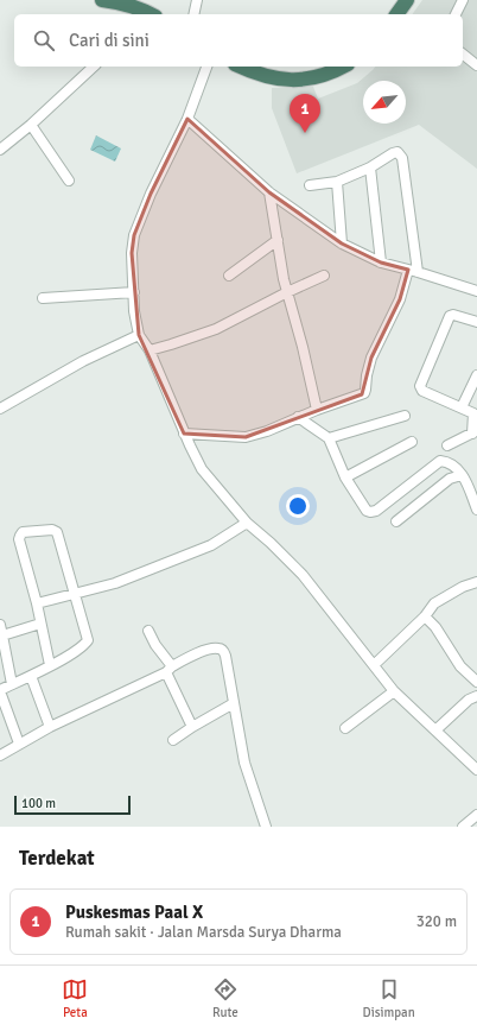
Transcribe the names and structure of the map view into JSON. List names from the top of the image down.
{
  "scale_bar": "100 m",
  "north": "bottom left",
  "page": {
    "search": "Cari di sini",
    "pins": "1",
    "scale": "100 m",
    "heading": "Terdekat",
    "list": [
      {
        "mark": "1",
        "name": "Puskesmas Paal X",
        "note": "Rumah sakit · Jalan Marsda Surya Dharma",
        "value": "320 m"
      }
    ],
    "nav": ["Peta", "Rute", "Disimpan"]
  }
}
